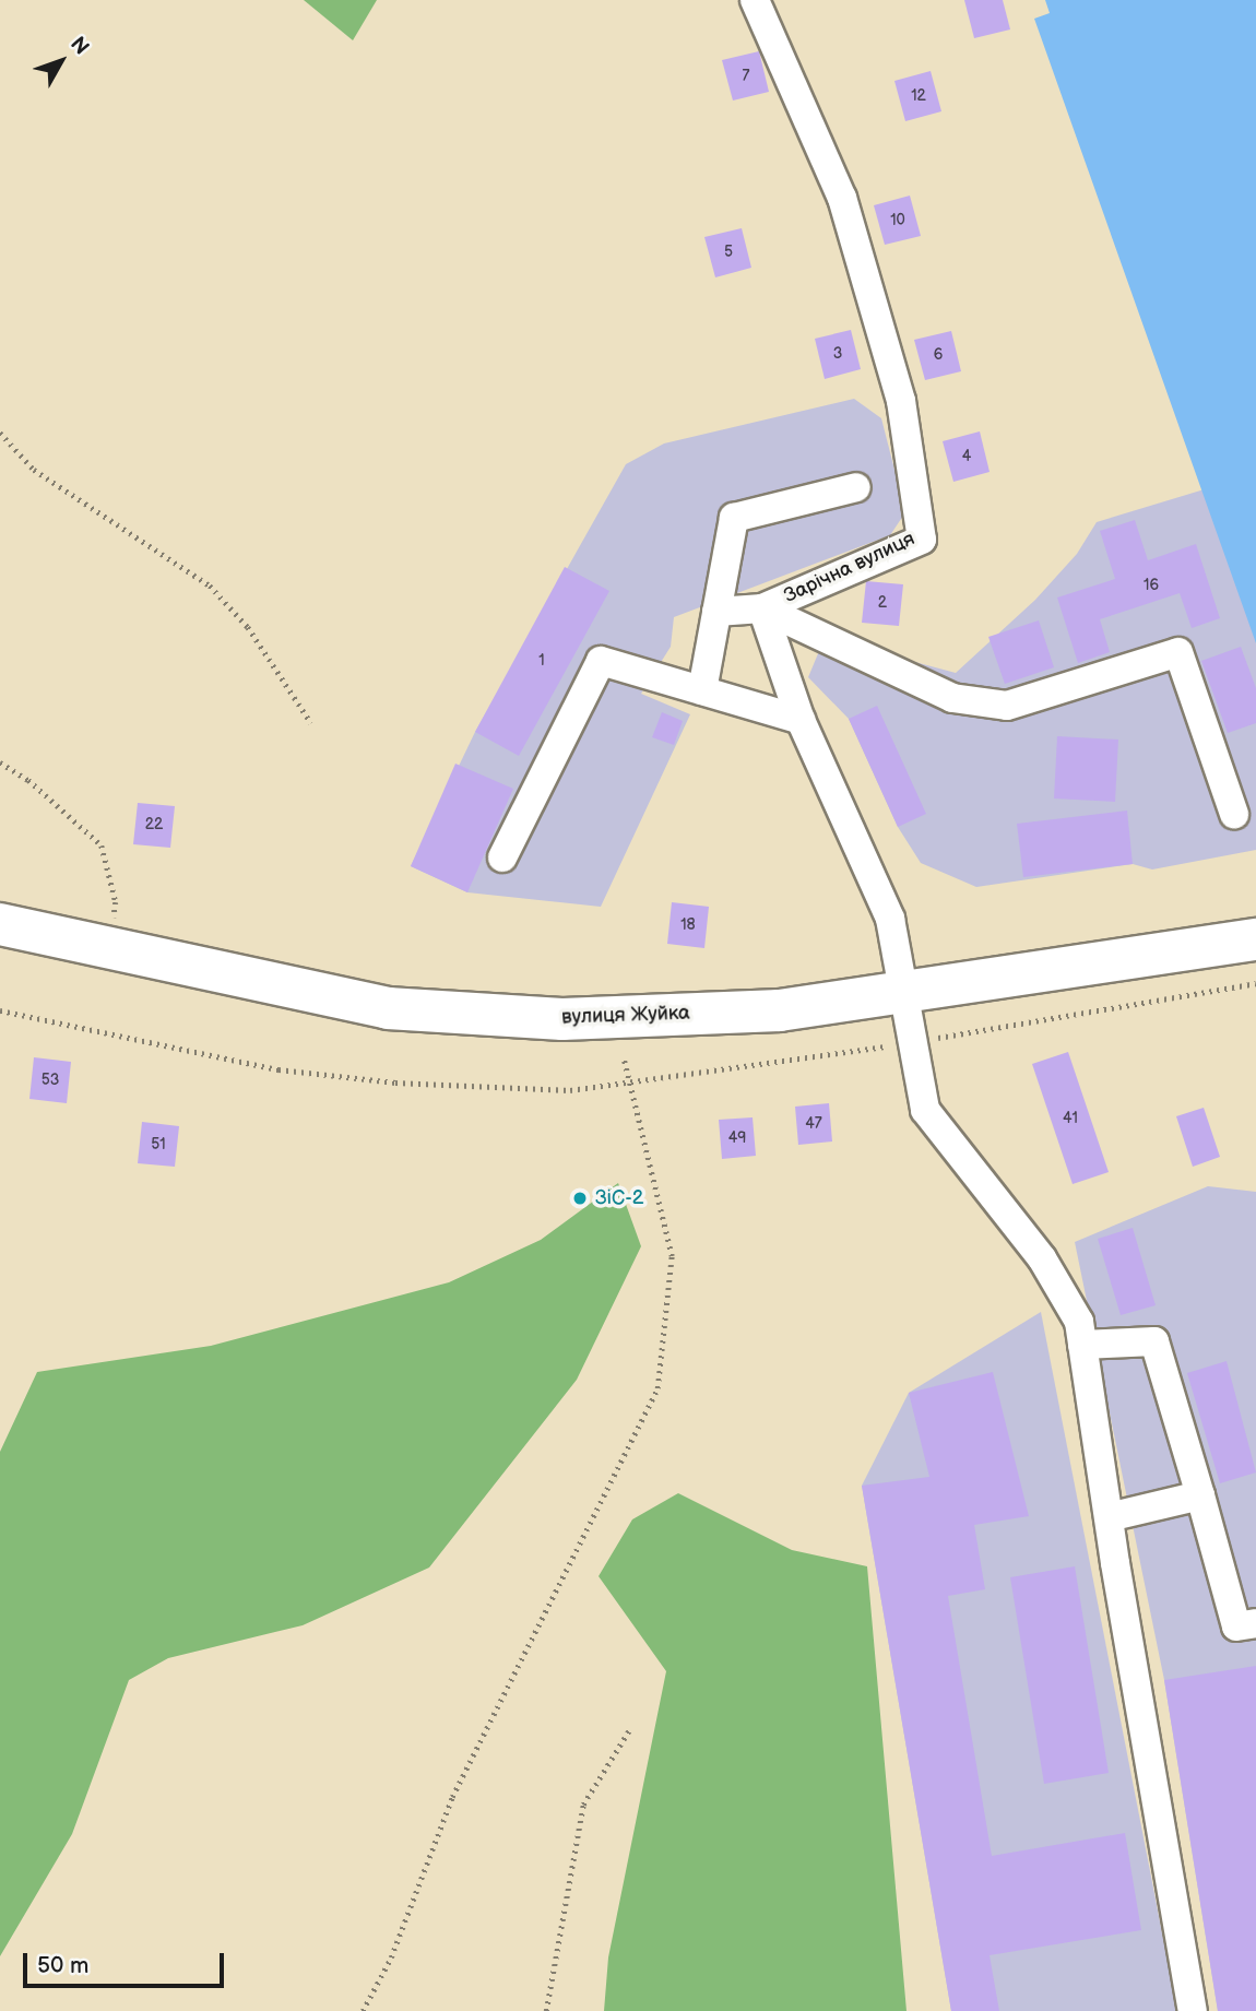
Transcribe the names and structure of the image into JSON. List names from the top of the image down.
{
  "streets": {
    "highway": ["вулиця Жуйка"],
    "street": ["Зарічна вулиця"]
  },
  "crossings": [
    ["Зарічна вулиця", "вулиця Жуйка"]
  ],
  "places": ["ЗіС-2"],
  "house_numbers": [
    "7",
    "12",
    "10",
    "5",
    "3",
    "6",
    "4",
    "16",
    "2",
    "1",
    "22",
    "18",
    "53",
    "41",
    "47",
    "49",
    "51"
  ],
  "scale_bar": "50 m",
  "north": "top right"
}
